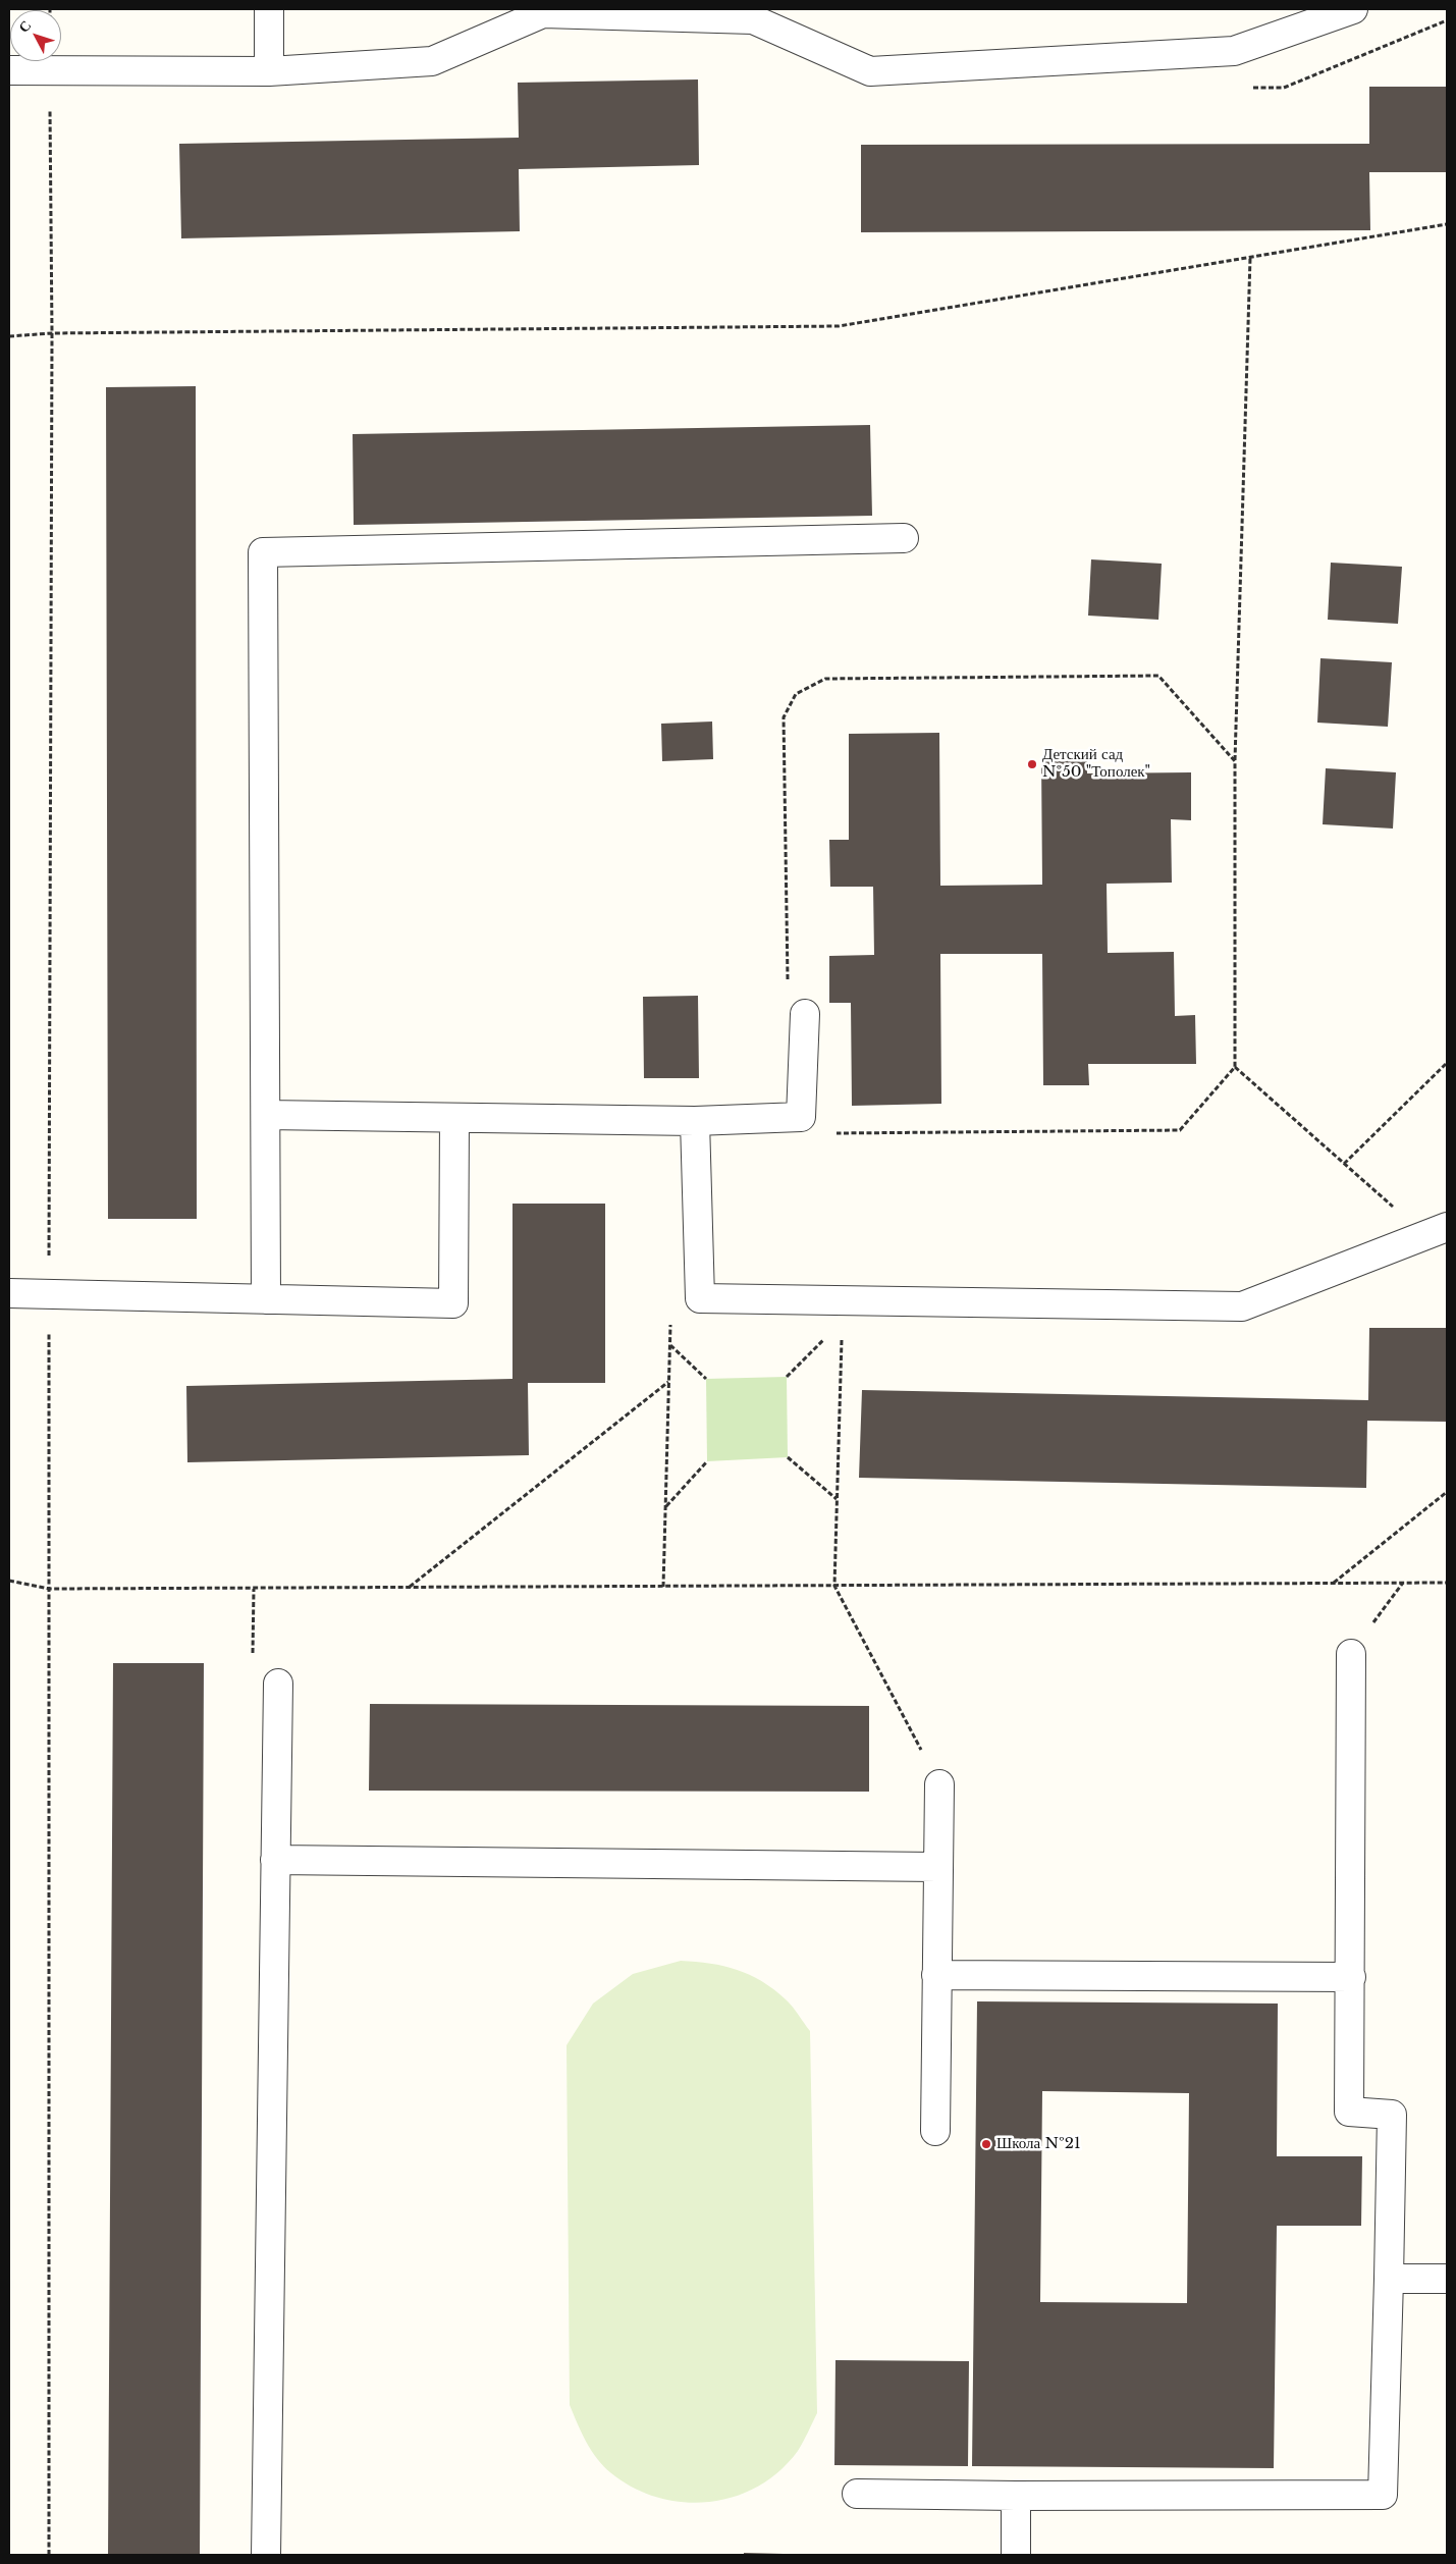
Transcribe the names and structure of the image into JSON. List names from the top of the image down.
{
  "places": ["Детский сад №50 \"Тополек\"", "Школа №21"],
  "north": "top left"
}
